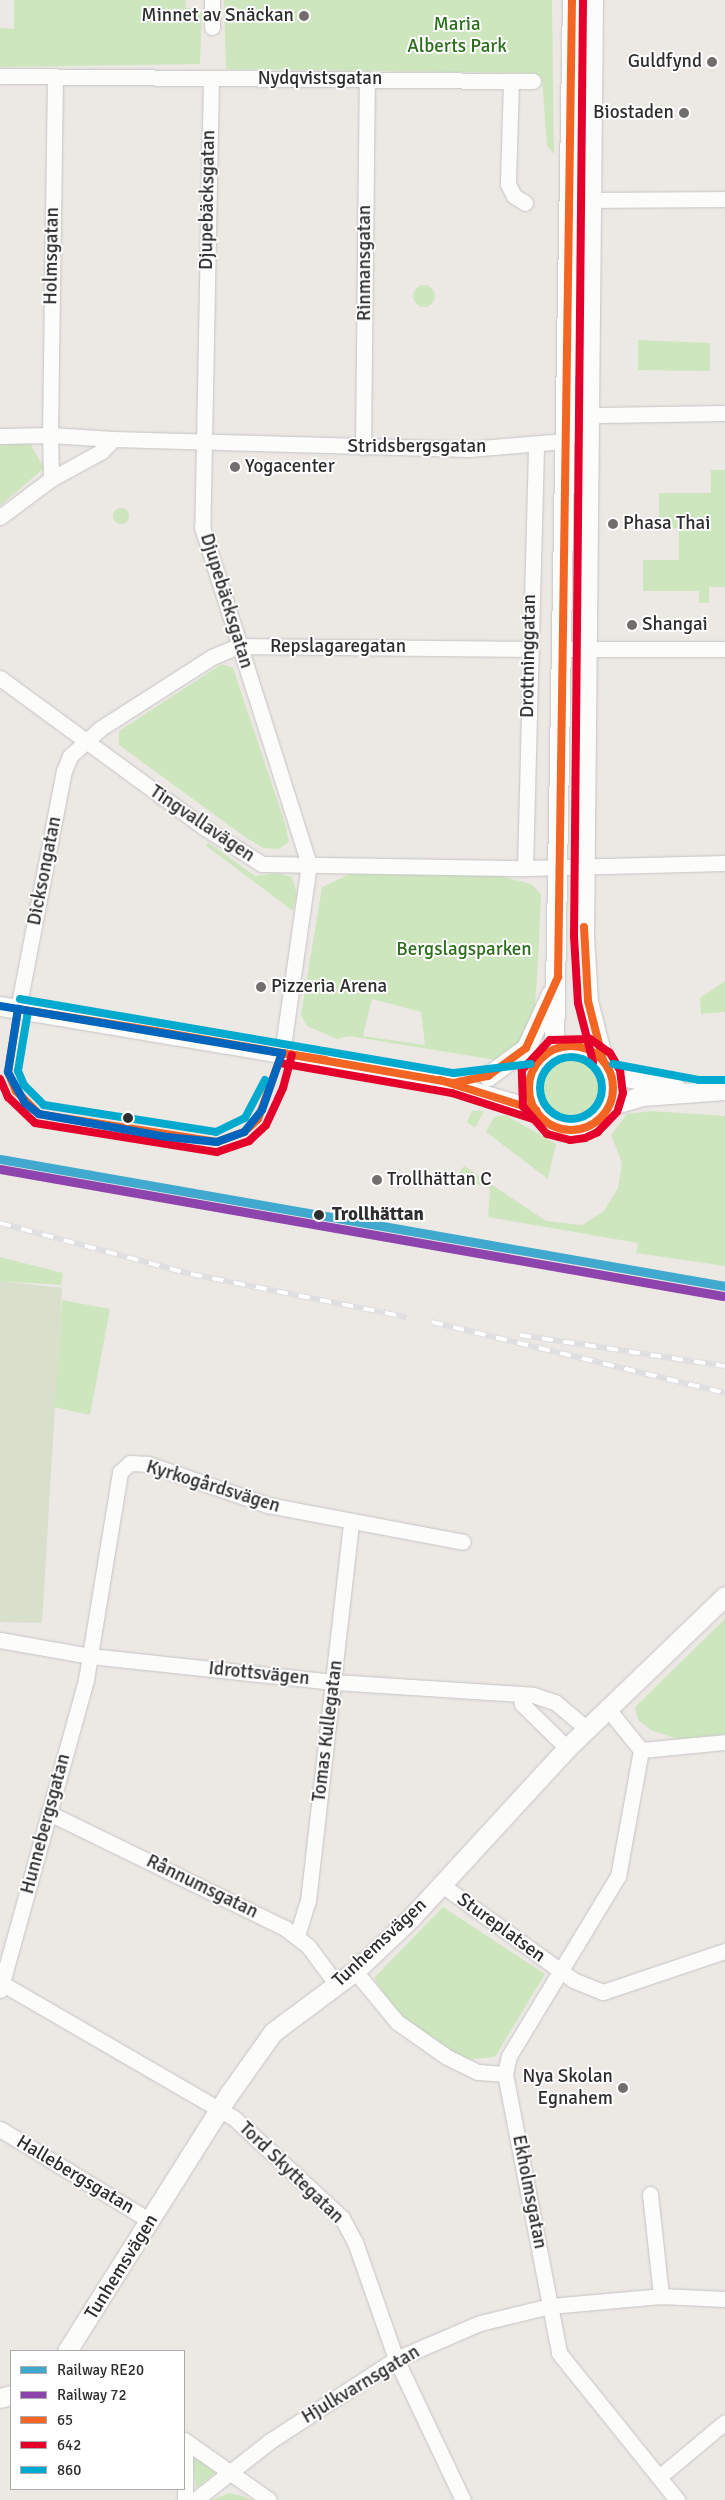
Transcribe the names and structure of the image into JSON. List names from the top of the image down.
{
  "streets": {
    "street": [
      "Nydqvistsgatan",
      "Djupebäcksgatan",
      "Holmsgatan",
      "Rinmansgatan",
      "Stridsbergsgatan",
      "Repslagaregatan",
      "Drottninggatan",
      "Tingvallavägen",
      "Dicksongatan",
      "Kyrkogårdsvägen",
      "Idrottsvägen",
      "Tomas Kullegatan",
      "Hunnebergsgatan",
      "Rånnumsgatan",
      "Stureplatsen",
      "Tunhemsvägen",
      "Tord Skyttegatan",
      "Hallebergsgatan",
      "Ekholmsgatan",
      "Hjulkvarnsgatan"
    ]
  },
  "crossings": [
    ["Nydqvistsgatan", "Djupebäcksgatan"],
    ["Nydqvistsgatan", "Holmsgatan"],
    ["Nydqvistsgatan", "Rinmansgatan"],
    ["Djupebäcksgatan", "Stridsbergsgatan"],
    ["Djupebäcksgatan", "Repslagaregatan"],
    ["Djupebäcksgatan", "Tingvallavägen"],
    ["Rinmansgatan", "Stridsbergsgatan"],
    ["Stridsbergsgatan", "Drottninggatan"],
    ["Repslagaregatan", "Drottninggatan"],
    ["Repslagaregatan", "Tingvallavägen"],
    ["Repslagaregatan", "Dicksongatan"],
    ["Drottninggatan", "Tingvallavägen"],
    ["Tingvallavägen", "Dicksongatan"],
    ["Kyrkogårdsvägen", "Idrottsvägen"],
    ["Kyrkogårdsvägen", "Tomas Kullegatan"],
    ["Kyrkogårdsvägen", "Hunnebergsgatan"],
    ["Idrottsvägen", "Tomas Kullegatan"],
    ["Idrottsvägen", "Hunnebergsgatan"],
    ["Idrottsvägen", "Tunhemsvägen"],
    ["Tomas Kullegatan", "Rånnumsgatan"],
    ["Hunnebergsgatan", "Rånnumsgatan"],
    ["Hunnebergsgatan", "Tord Skyttegatan"],
    ["Rånnumsgatan", "Tunhemsvägen"],
    ["Stureplatsen", "Tunhemsvägen"],
    ["Stureplatsen", "Ekholmsgatan"],
    ["Tunhemsvägen", "Tord Skyttegatan"],
    ["Tunhemsvägen", "Hallebergsgatan"],
    ["Tord Skyttegatan", "Hjulkvarnsgatan"],
    ["Ekholmsgatan", "Hjulkvarnsgatan"]
  ],
  "parks": ["Maria Alberts Park", "Bergslagsparken"],
  "places": [
    "Minnet av Snäckan",
    "Guldfynd",
    "Biostaden",
    "Yogacenter",
    "Phasa Thai",
    "Shangai",
    "Pizzeria Arena",
    "Trollhättan C",
    "Trollhättan",
    "Nya Skolan Egnahem"
  ],
  "lines": [
    "transit line 65",
    "transit line 642",
    "transit line 860",
    "rail line RE20",
    "rail line 72"
  ],
  "legend": [
    "Railway RE20",
    "Railway 72",
    "65",
    "642",
    "860"
  ]
}
